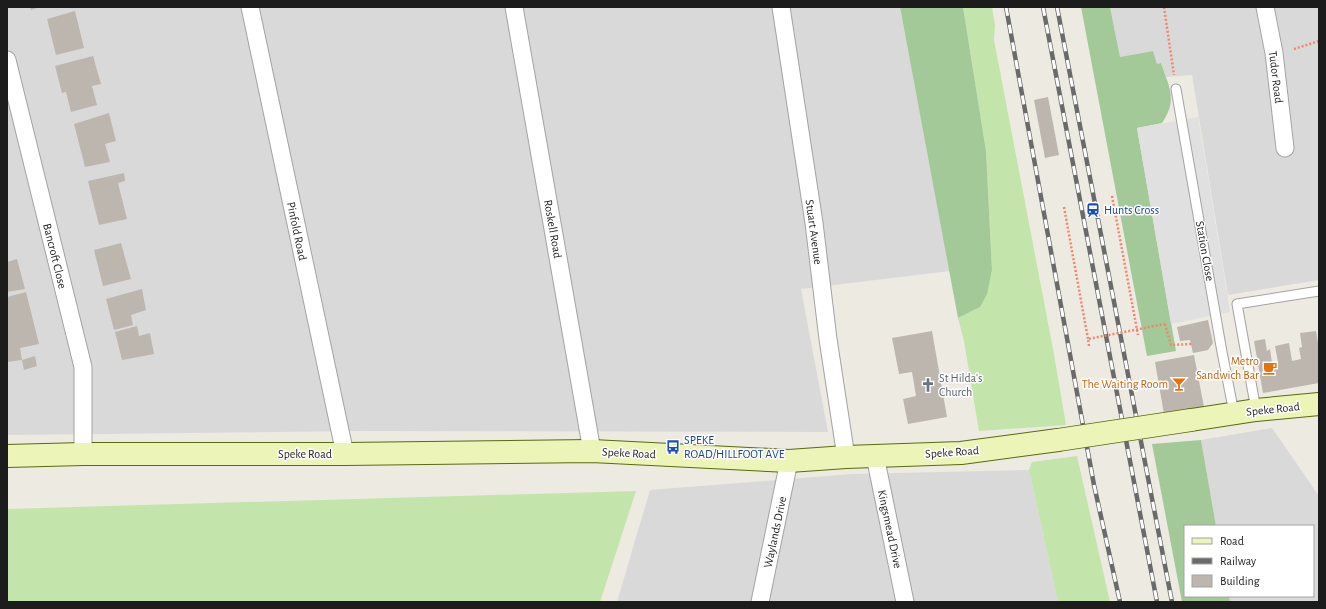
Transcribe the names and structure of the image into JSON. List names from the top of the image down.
{
  "streets": {
    "street": [
      "Tudor Road",
      "Roskell Road",
      "Pinfold Road",
      "Stuart Avenue",
      "Bancroft Close",
      "Speke Road",
      "Kingsmead Drive",
      "Waylands Drive"
    ],
    "lane": ["Station Close"]
  },
  "crossings": [
    ["Roskell Road", "Speke Road"],
    ["Pinfold Road", "Speke Road"],
    ["Stuart Avenue", "Speke Road"],
    ["Station Close", "Speke Road"],
    ["Bancroft Close", "Speke Road"],
    ["Speke Road", "Kingsmead Drive"],
    ["Speke Road", "Waylands Drive"]
  ],
  "places": {
    "station": ["Hunts Cross"],
    "cafe": ["Metro Sandwich Bar"],
    "bar": ["The Waiting Room"],
    "church": ["St Hilda's Church"],
    "bus stop": ["SPEKE ROAD/HILLFOOT AVE"]
  },
  "legend": ["Road", "Railway", "Building"]
}
